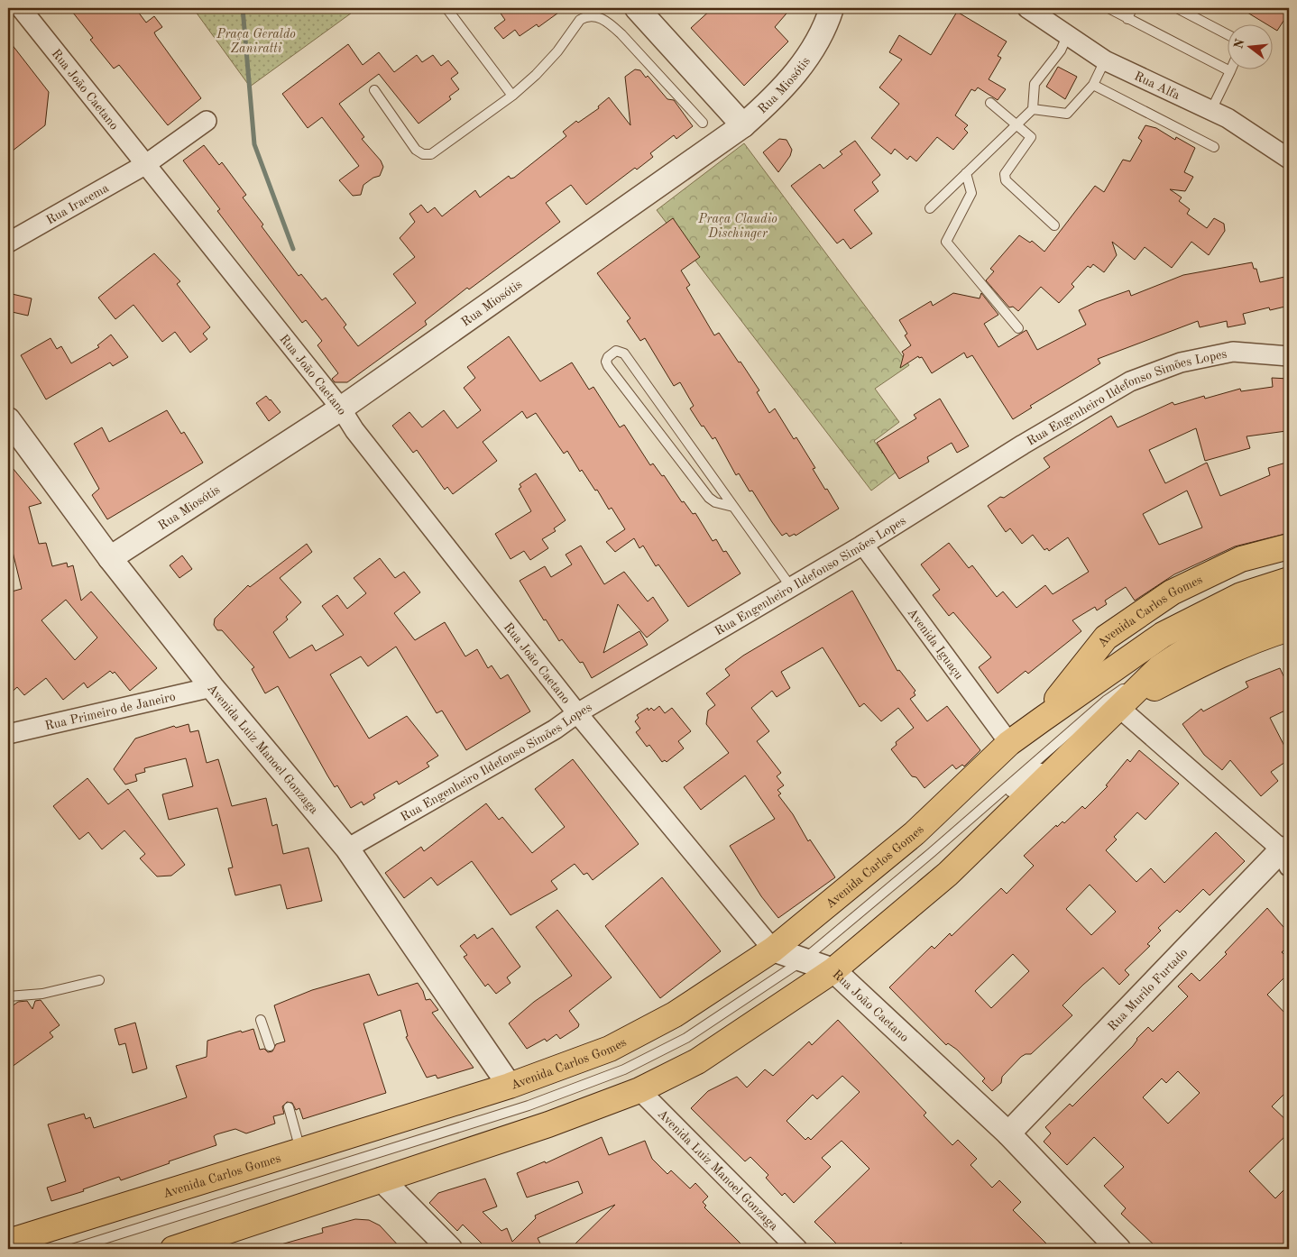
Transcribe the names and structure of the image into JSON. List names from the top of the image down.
{
  "streets": {
    "main road": ["Avenida Carlos Gomes"],
    "street": [
      "Rua Miosótis",
      "Rua Alfa",
      "Rua João Caetano",
      "Rua Iracema",
      "Rua Engenheiro Ildefonso Simões Lopes",
      "Avenida Iguaçu",
      "Rua Primeiro de Janeiro",
      "Avenida Luiz Manoel Gonzaga",
      "Rua Murilo Furtado"
    ]
  },
  "crossings": [
    ["Rua Miosótis", "Rua João Caetano"],
    ["Rua Miosótis", "Avenida Luiz Manoel Gonzaga"],
    ["Rua João Caetano", "Rua Iracema"],
    ["Rua João Caetano", "Rua Engenheiro Ildefonso Simões Lopes"],
    ["Rua João Caetano", "Avenida Carlos Gomes"],
    ["Rua João Caetano", "Rua Murilo Furtado"],
    ["Rua Engenheiro Ildefonso Simões Lopes", "Avenida Iguaçu"],
    ["Rua Engenheiro Ildefonso Simões Lopes", "Avenida Luiz Manoel Gonzaga"],
    ["Avenida Carlos Gomes", "Avenida Iguaçu"],
    ["Avenida Carlos Gomes", "Avenida Luiz Manoel Gonzaga"],
    ["Rua Primeiro de Janeiro", "Avenida Luiz Manoel Gonzaga"]
  ],
  "parks": ["Praça Geraldo Zaniratti", "Praça Claudio Dischinger"],
  "north": "left"
}
